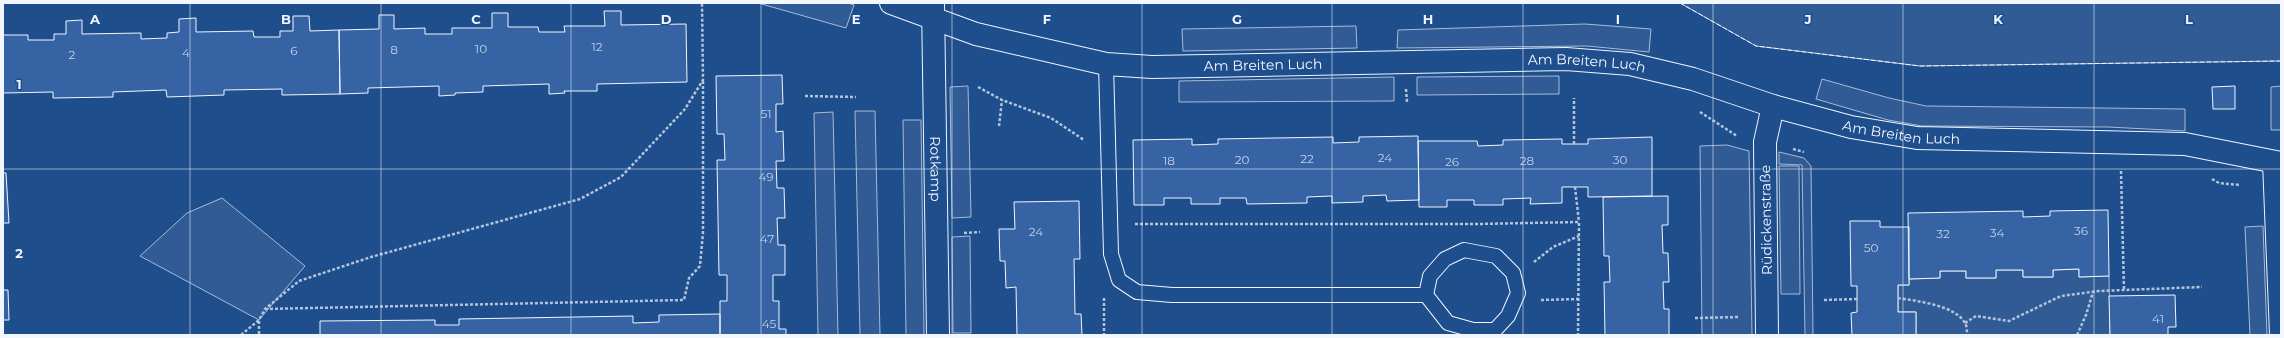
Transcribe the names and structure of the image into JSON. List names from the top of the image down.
{
  "streets": {
    "street": ["Am Breiten Luch", "Rotkamp", "Rüdickenstraße"]
  },
  "crossings": [
    ["Am Breiten Luch", "Rotkamp"],
    ["Am Breiten Luch", "Rüdickenstraße"]
  ],
  "house_numbers": [
    "12",
    "10",
    "8",
    "6",
    "4",
    "2",
    "51",
    "24",
    "22",
    "20",
    "30",
    "18",
    "28",
    "26",
    "49",
    "36",
    "24",
    "34",
    "32",
    "47",
    "50",
    "41",
    "45"
  ],
  "grid": {
    "columns": [
      "A",
      "B",
      "C",
      "D",
      "E",
      "F",
      "G",
      "H",
      "I",
      "J",
      "K",
      "L"
    ],
    "rows": ["1", "2"]
  }
}
